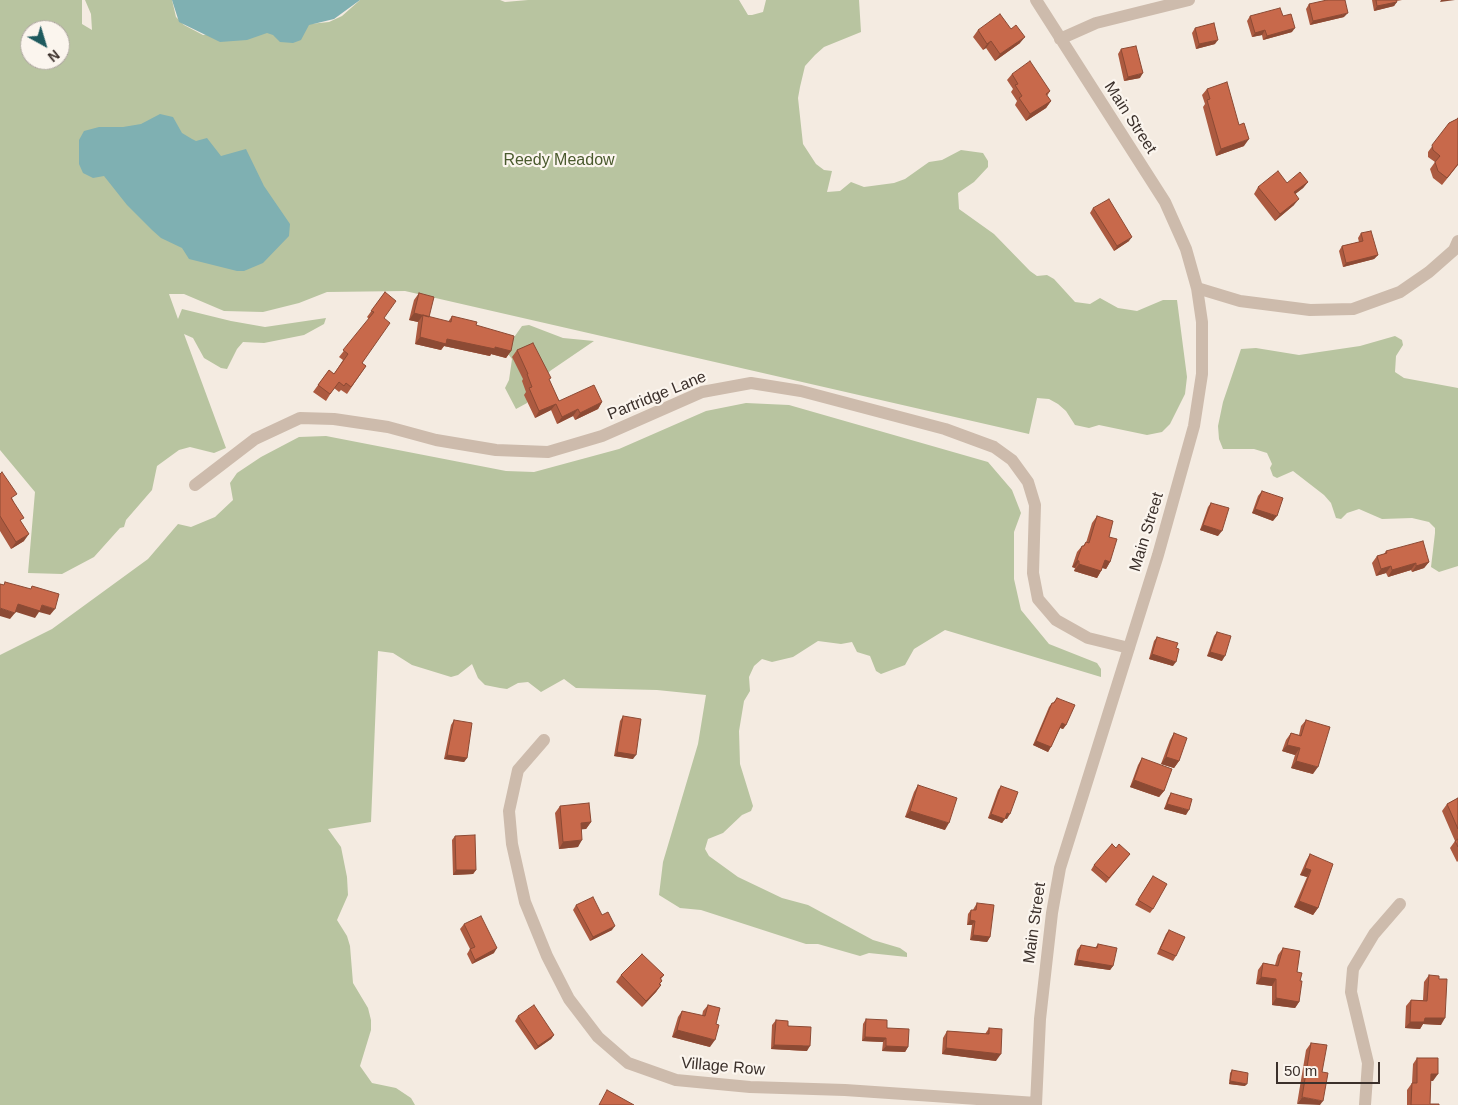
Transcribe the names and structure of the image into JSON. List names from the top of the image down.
{
  "streets": {
    "street": ["Main Street", "Partridge Lane", "Village Row"]
  },
  "crossings": [
    ["Main Street", "Partridge Lane"],
    ["Main Street", "Village Row"]
  ],
  "parks": ["Reedy Meadow"],
  "scale_bar": "50 m",
  "north": "bottom right"
}
